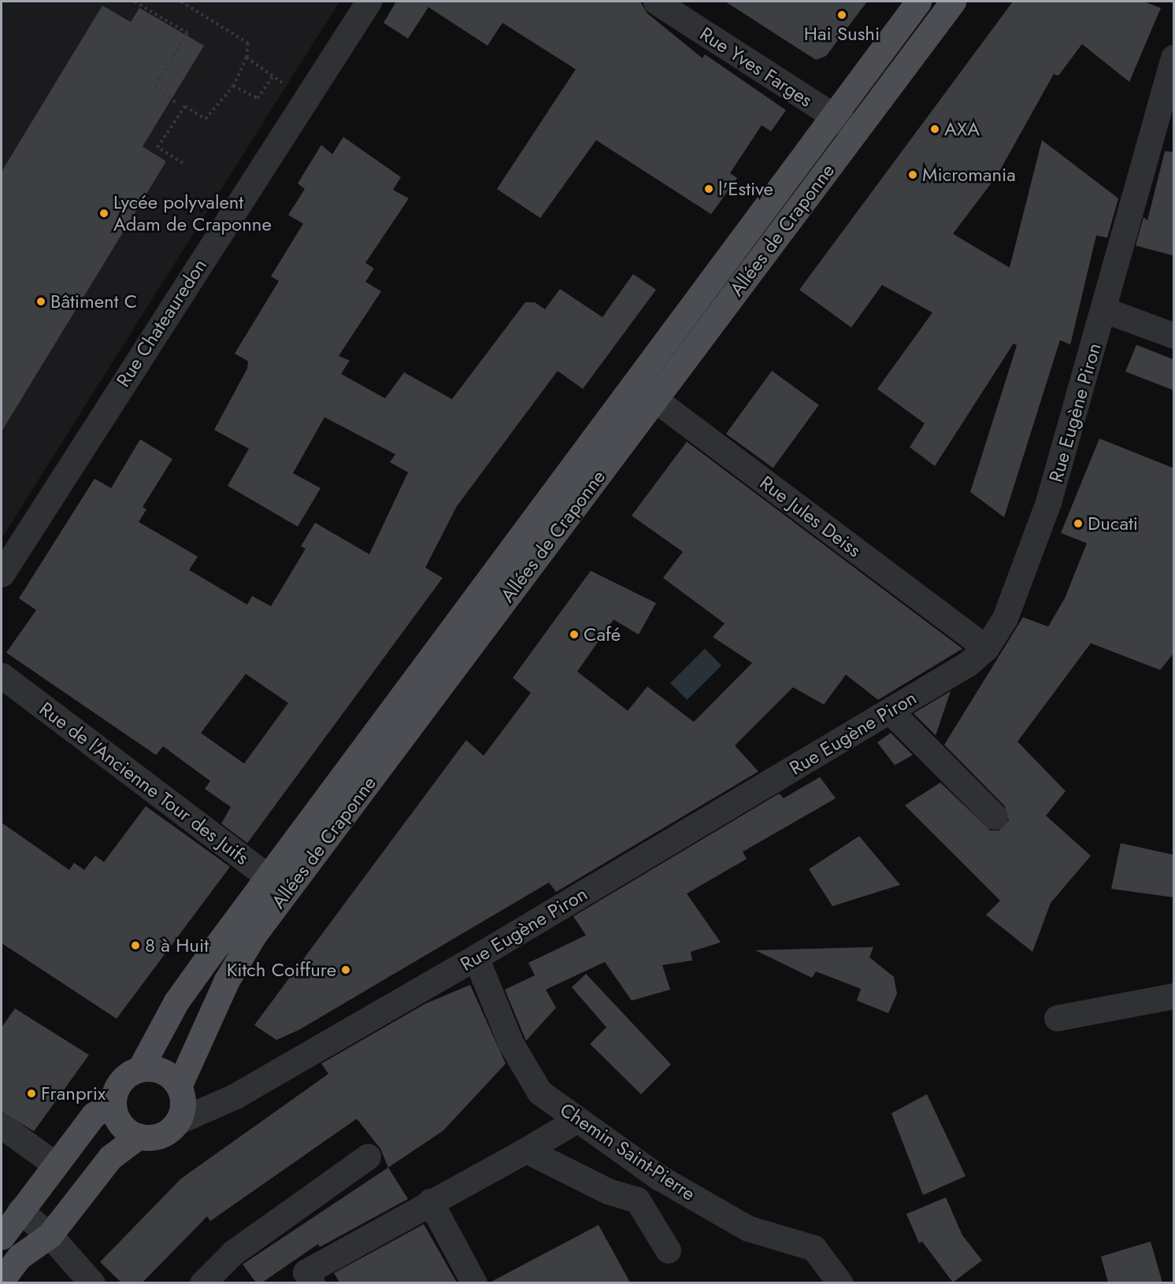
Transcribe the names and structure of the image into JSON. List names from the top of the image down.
{
  "streets": {
    "main road": ["Allées de Craponne"],
    "street": [
      "Rue Yves Farges",
      "Rue Chateauredon",
      "Rue Eugène Piron",
      "Rue Jules Deiss",
      "Rue de l'Ancienne Tour des Juifs",
      "Chemin Saint-Pierre"
    ]
  },
  "crossings": [
    ["Rue Yves Farges", "Allées de Craponne"],
    ["Allées de Craponne", "Rue Eugène Piron"],
    ["Allées de Craponne", "Rue Jules Deiss"],
    ["Allées de Craponne", "Rue de l'Ancienne Tour des Juifs"],
    ["Rue Eugène Piron", "Rue Jules Deiss"],
    ["Rue Eugène Piron", "Chemin Saint-Pierre"]
  ],
  "places": [
    "Hai Sushi",
    "AXA",
    "Micromania",
    "l'Estive",
    "Lycée polyvalent Adam de Craponne",
    "Bâtiment C",
    "Ducati",
    "Café",
    "8 à Huit",
    "Kitch Coiffure",
    "Franprix"
  ]
}
